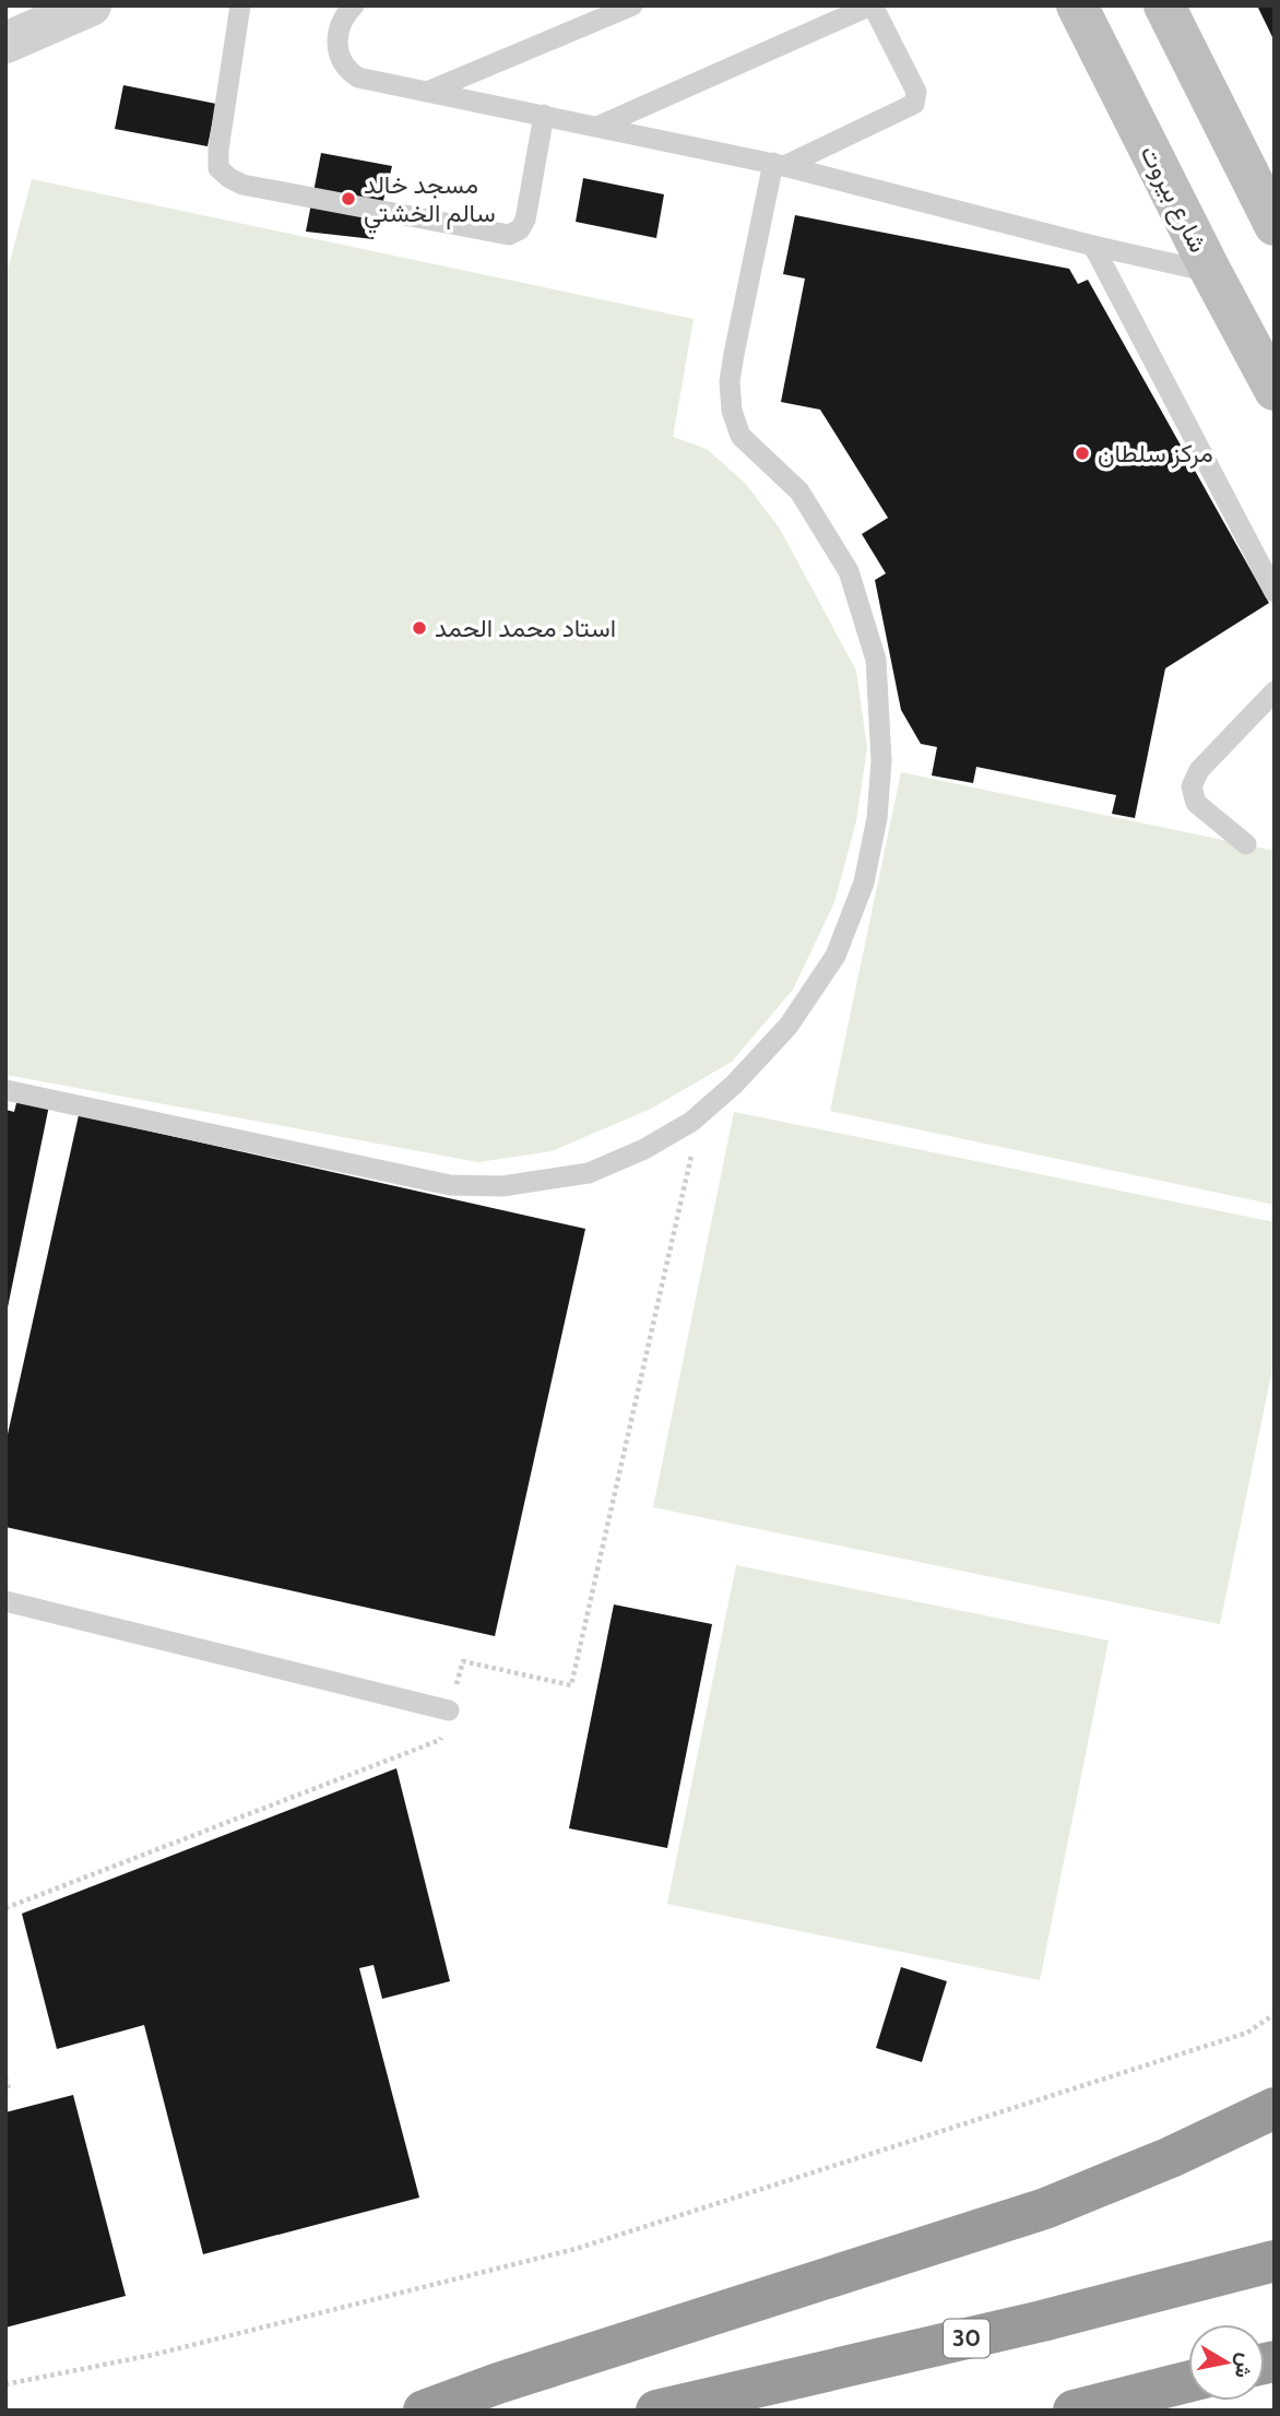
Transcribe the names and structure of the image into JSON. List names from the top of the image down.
{
  "streets": {
    "highway": ["30"],
    "main road": ["شارع بيروت"]
  },
  "places": ["مسجد خالد سالم الخشتي", "مركز سلطان", "استاد محمد الحمد"],
  "north": "right"
}
